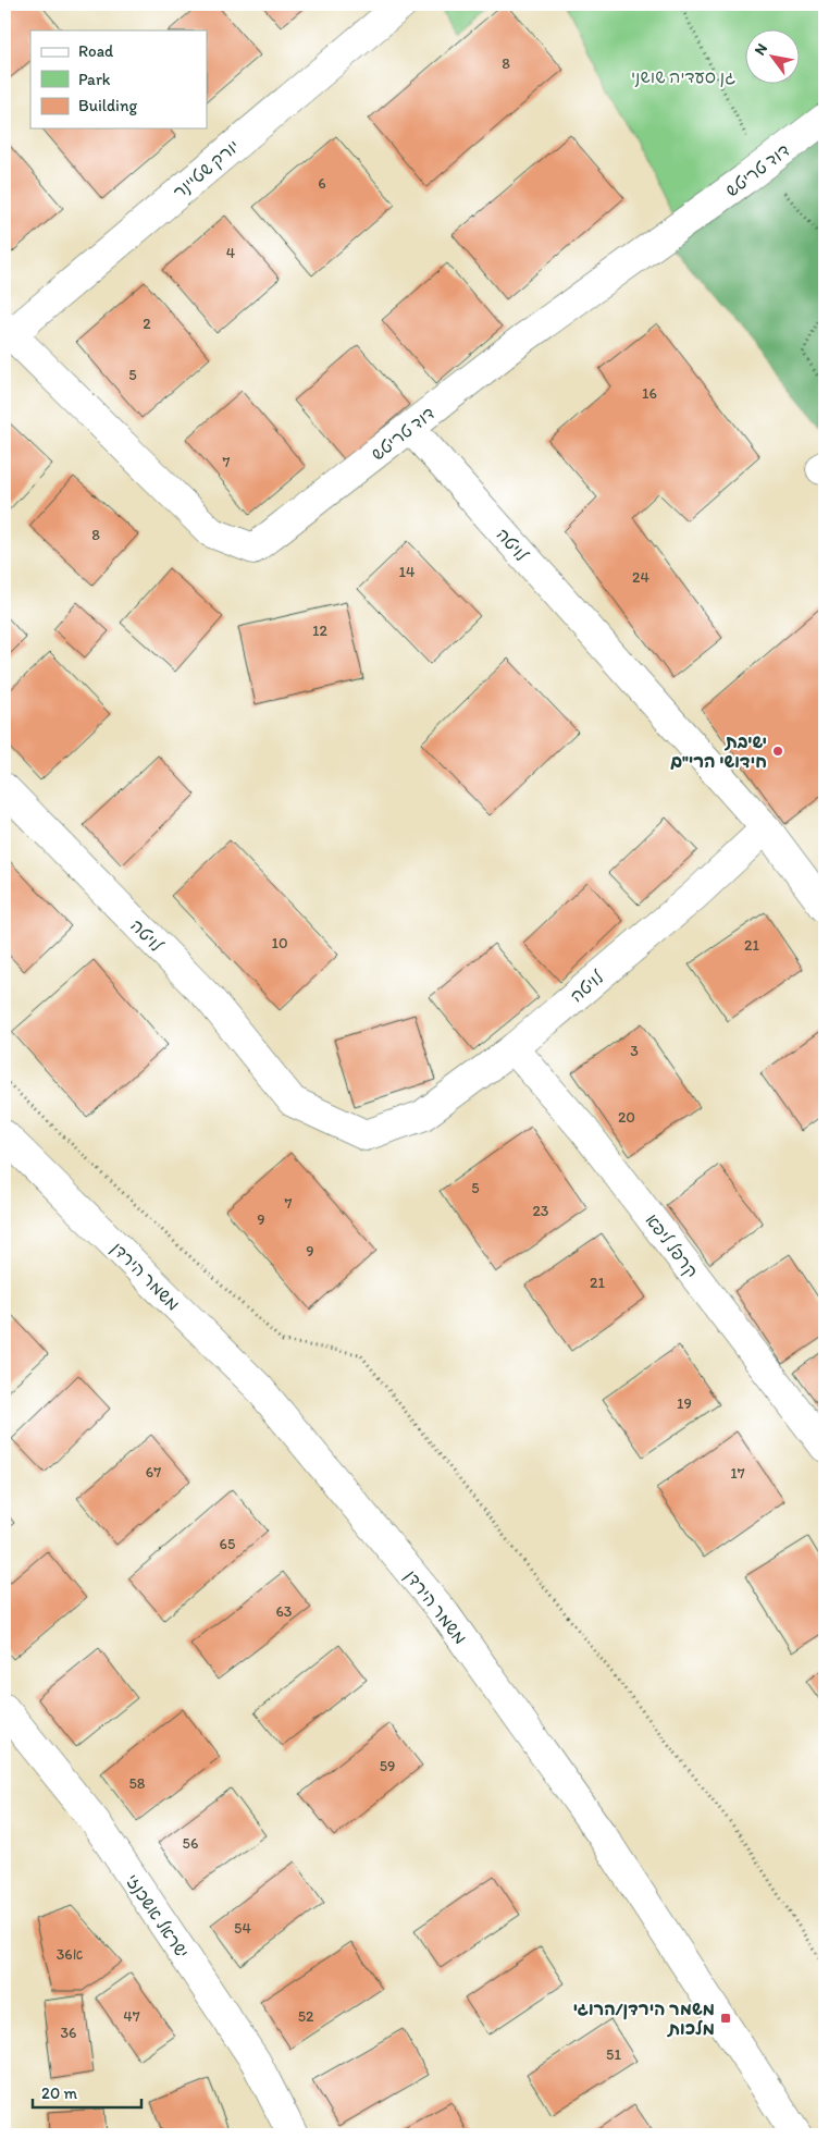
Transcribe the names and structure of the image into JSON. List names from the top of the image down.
{
  "streets": {
    "street": [
      "יורק שטיינר",
      "דוד טריטש",
      "לויטה",
      "קרפל ליפא",
      "משמר הירדן",
      "ישראל אשכנזי"
    ]
  },
  "crossings": [
    ["יורק שטיינר", "דוד טריטש"],
    ["דוד טריטש", "לויטה"],
    ["לויטה", "קרפל ליפא"]
  ],
  "parks": ["גן סעדיה שושני"],
  "places": {
    "other": ["ישיבת חידושי הרי\"ם"],
    "transit": ["משמר הירדן/הרוגי מלכות"]
  },
  "house_numbers": [
    "8",
    "6",
    "4",
    "2",
    "5",
    "16",
    "7",
    "8",
    "14",
    "24",
    "12",
    "10",
    "21",
    "3",
    "20",
    "5",
    "7",
    "23",
    "9",
    "9",
    "21",
    "19",
    "67",
    "17",
    "65",
    "63",
    "59",
    "58",
    "56",
    "54",
    "36א",
    "47",
    "52",
    "36",
    "51"
  ],
  "legend": ["Road", "Park", "Building"],
  "scale_bar": "20 m",
  "north": "top left"
}
